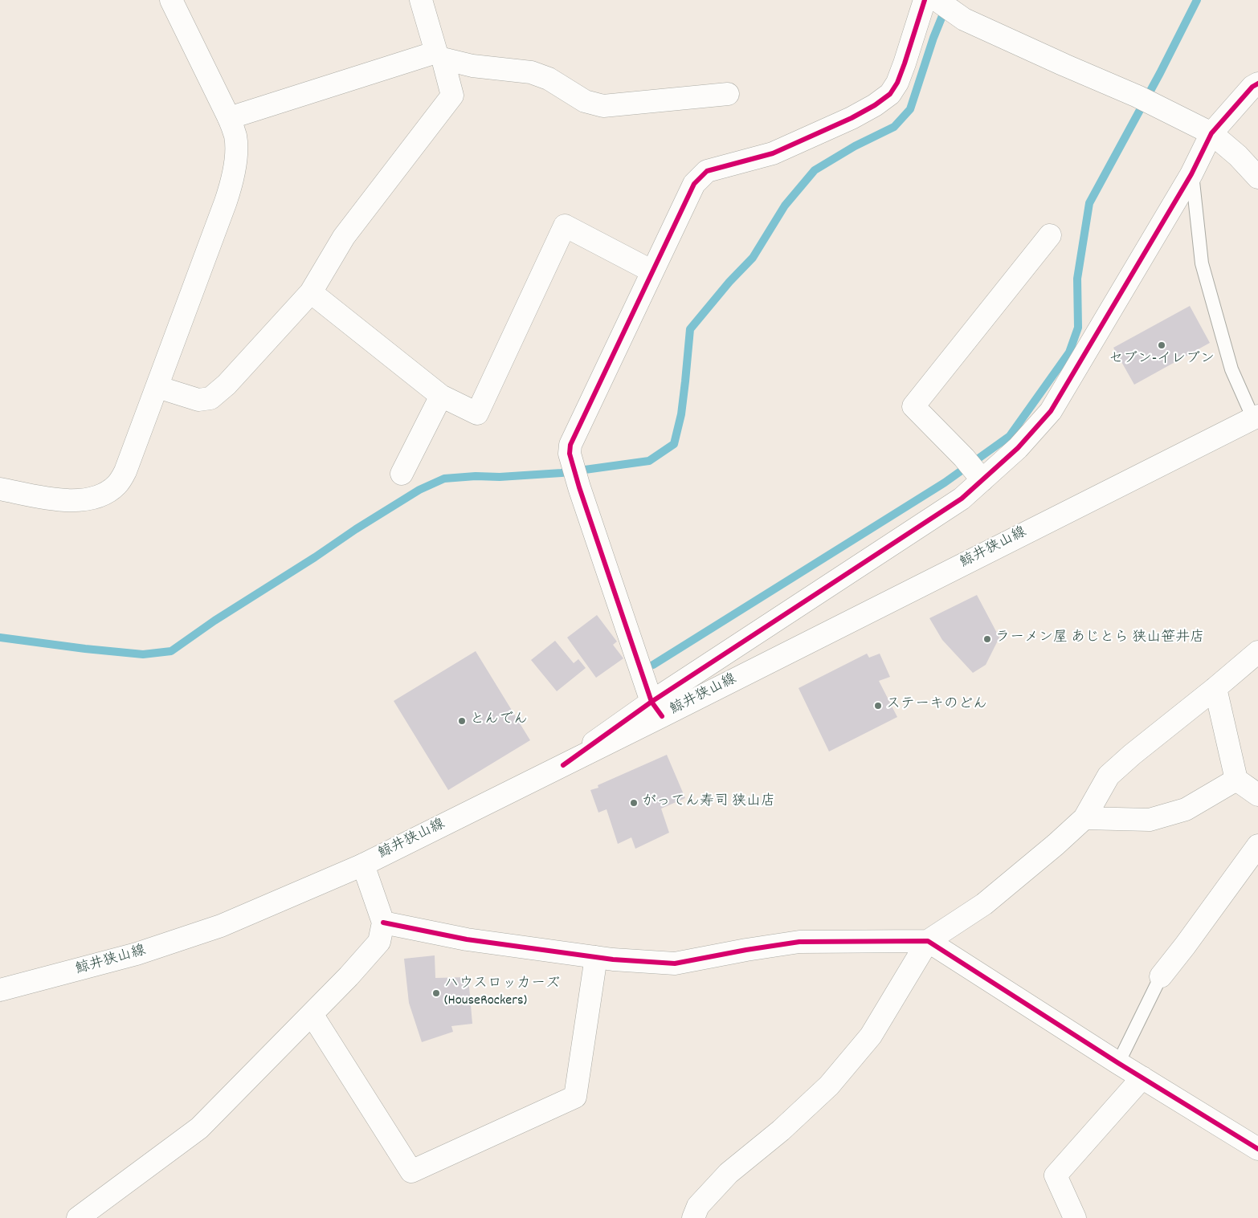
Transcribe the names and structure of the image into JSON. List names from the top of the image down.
{
  "streets": {
    "street": ["鯨井狭山線"]
  },
  "places": [
    "セブン-イレブン",
    "ラーメン屋 あじとら 狭山笹井店",
    "ステーキのどん",
    "とんでん",
    "がってん寿司 狭山店",
    "ハウスロッカーズ (HouseRockers)"
  ]
}
